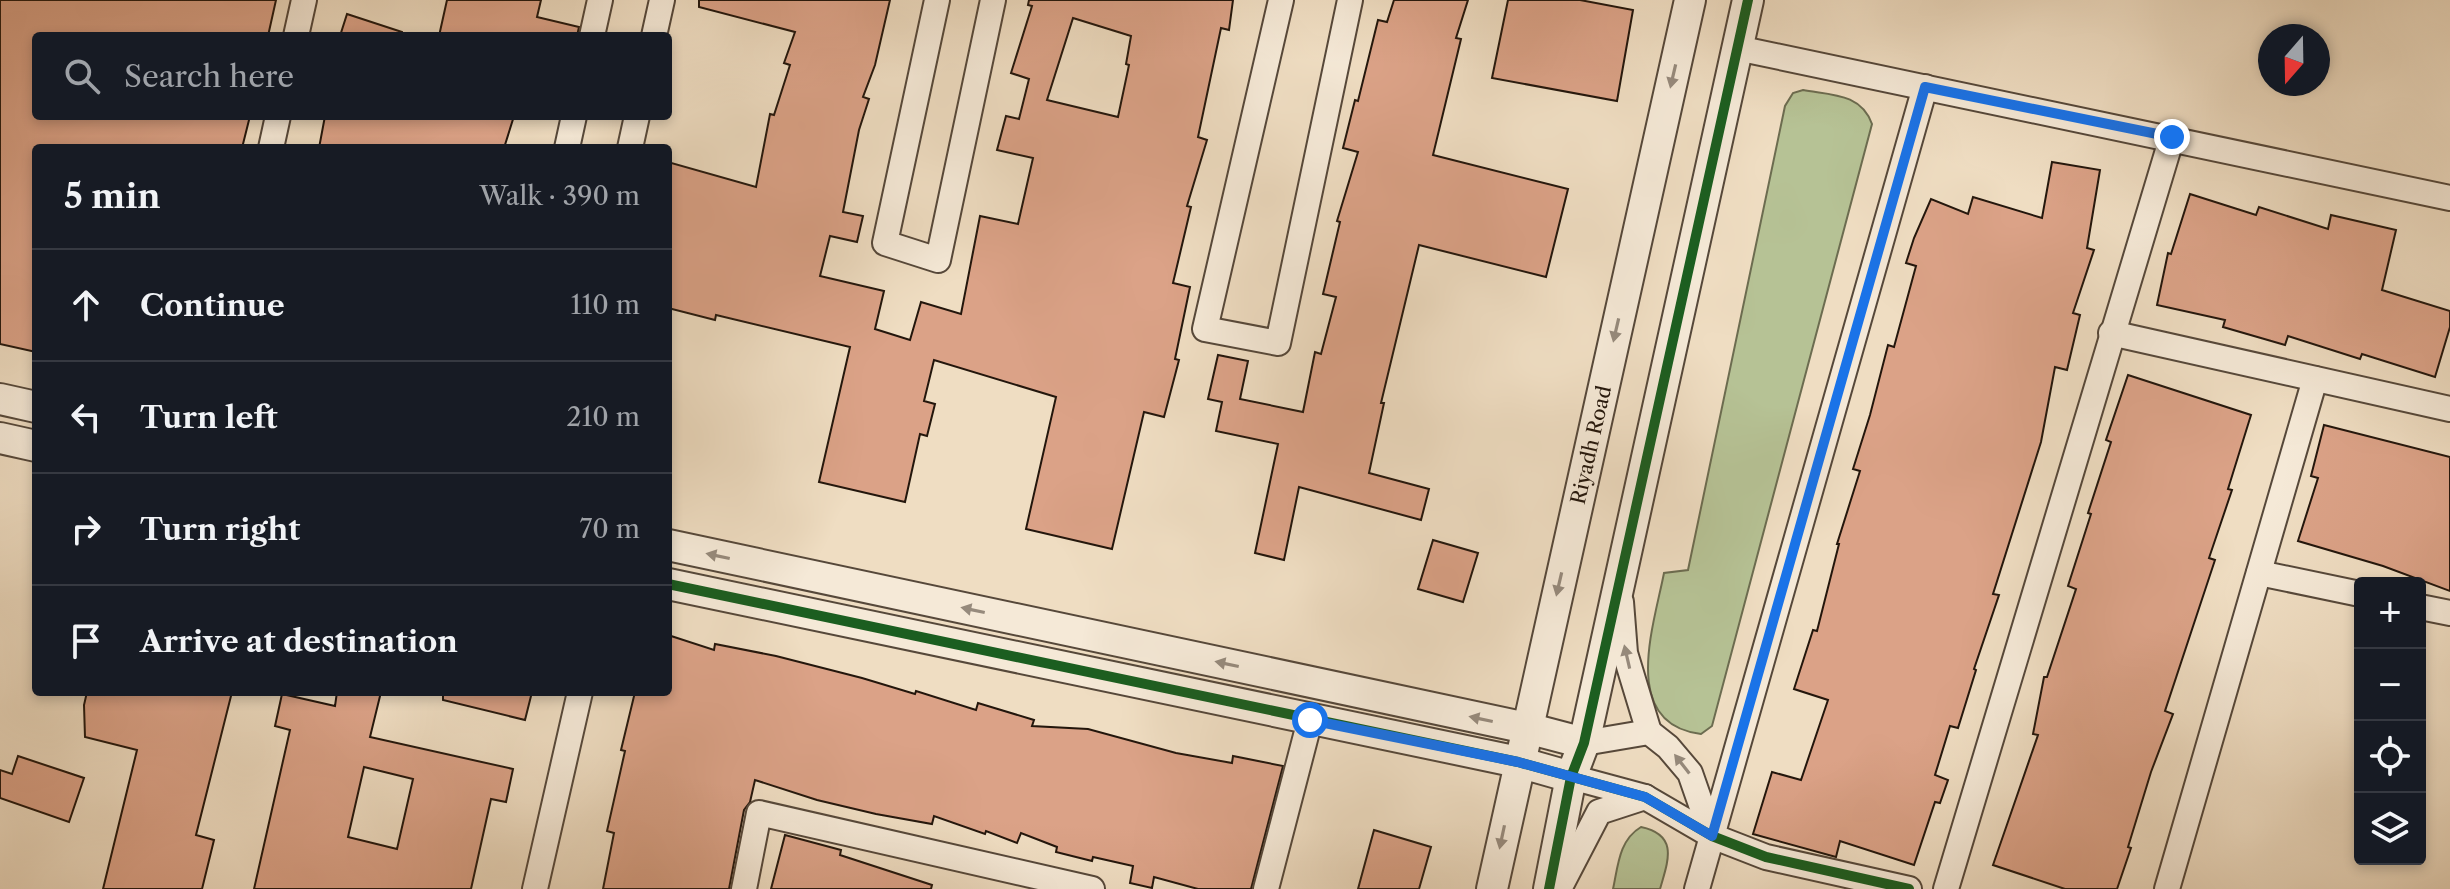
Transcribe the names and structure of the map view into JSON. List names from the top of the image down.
{
  "streets": {
    "street": ["Riyadh Road"]
  },
  "north": "bottom",
  "page": {
    "search": "Search here",
    "heading": ["5 min", "Walk · 390 m"],
    "list": [
      ["Continue", "110 m"],
      ["Turn left", "210 m"],
      ["Turn right", "70 m"],
      "Arrive at destination"
    ],
    "map_buttons": ["+", "−"]
  }
}
